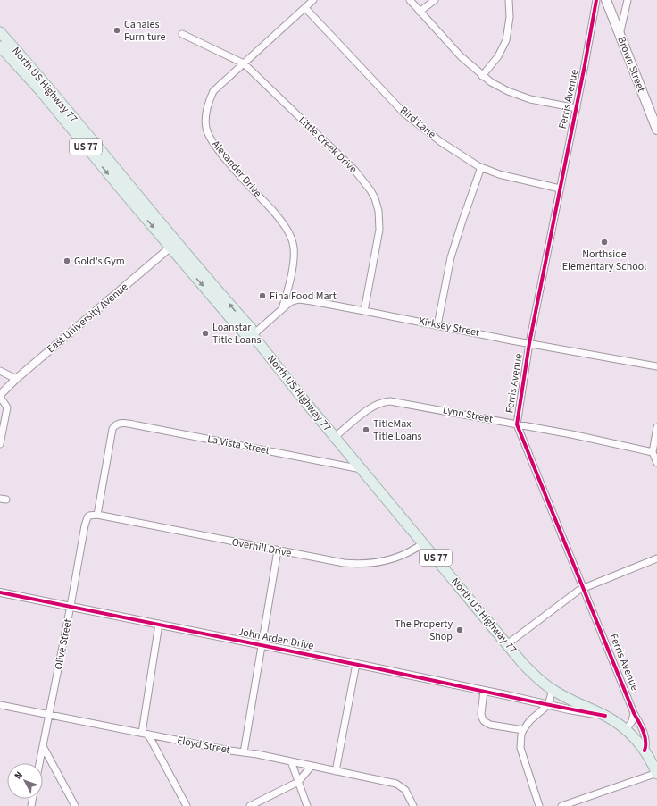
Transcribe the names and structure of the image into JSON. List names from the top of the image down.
{
  "streets": {
    "main road": [
      "Brown Street",
      "North US Highway 77",
      "Ferris Avenue",
      "US 77"
    ],
    "street": [
      "Bird Lane",
      "Little Creek Drive",
      "Alexander Drive",
      "East University Avenue",
      "Kirksey Street",
      "Lynn Street",
      "La Vista Street",
      "Overhill Drive",
      "John Arden Drive",
      "Olive Street",
      "Floyd Street"
    ]
  },
  "crossings": [
    ["North US Highway 77", "Ferris Avenue"],
    ["North US Highway 77", "East University Avenue"],
    ["North US Highway 77", "Kirksey Street"],
    ["North US Highway 77", "Lynn Street"],
    ["North US Highway 77", "La Vista Street"],
    ["North US Highway 77", "Overhill Drive"],
    ["North US Highway 77", "John Arden Drive"],
    ["Ferris Avenue", "Bird Lane"],
    ["Ferris Avenue", "Kirksey Street"],
    ["Ferris Avenue", "Lynn Street"],
    ["Bird Lane", "Alexander Drive"],
    ["Little Creek Drive", "Alexander Drive"],
    ["Little Creek Drive", "Kirksey Street"],
    ["Alexander Drive", "Kirksey Street"],
    ["La Vista Street", "Overhill Drive"],
    ["La Vista Street", "Olive Street"],
    ["Overhill Drive", "Olive Street"],
    ["John Arden Drive", "Olive Street"],
    ["Olive Street", "Floyd Street"]
  ],
  "places": [
    "Canales Furniture",
    "Northside Elementary School",
    "Gold's Gym",
    "Fina Food Mart",
    "Loanstar Title Loans",
    "TitleMax Title Loans",
    "The Property Shop"
  ],
  "north": "top left"
}
